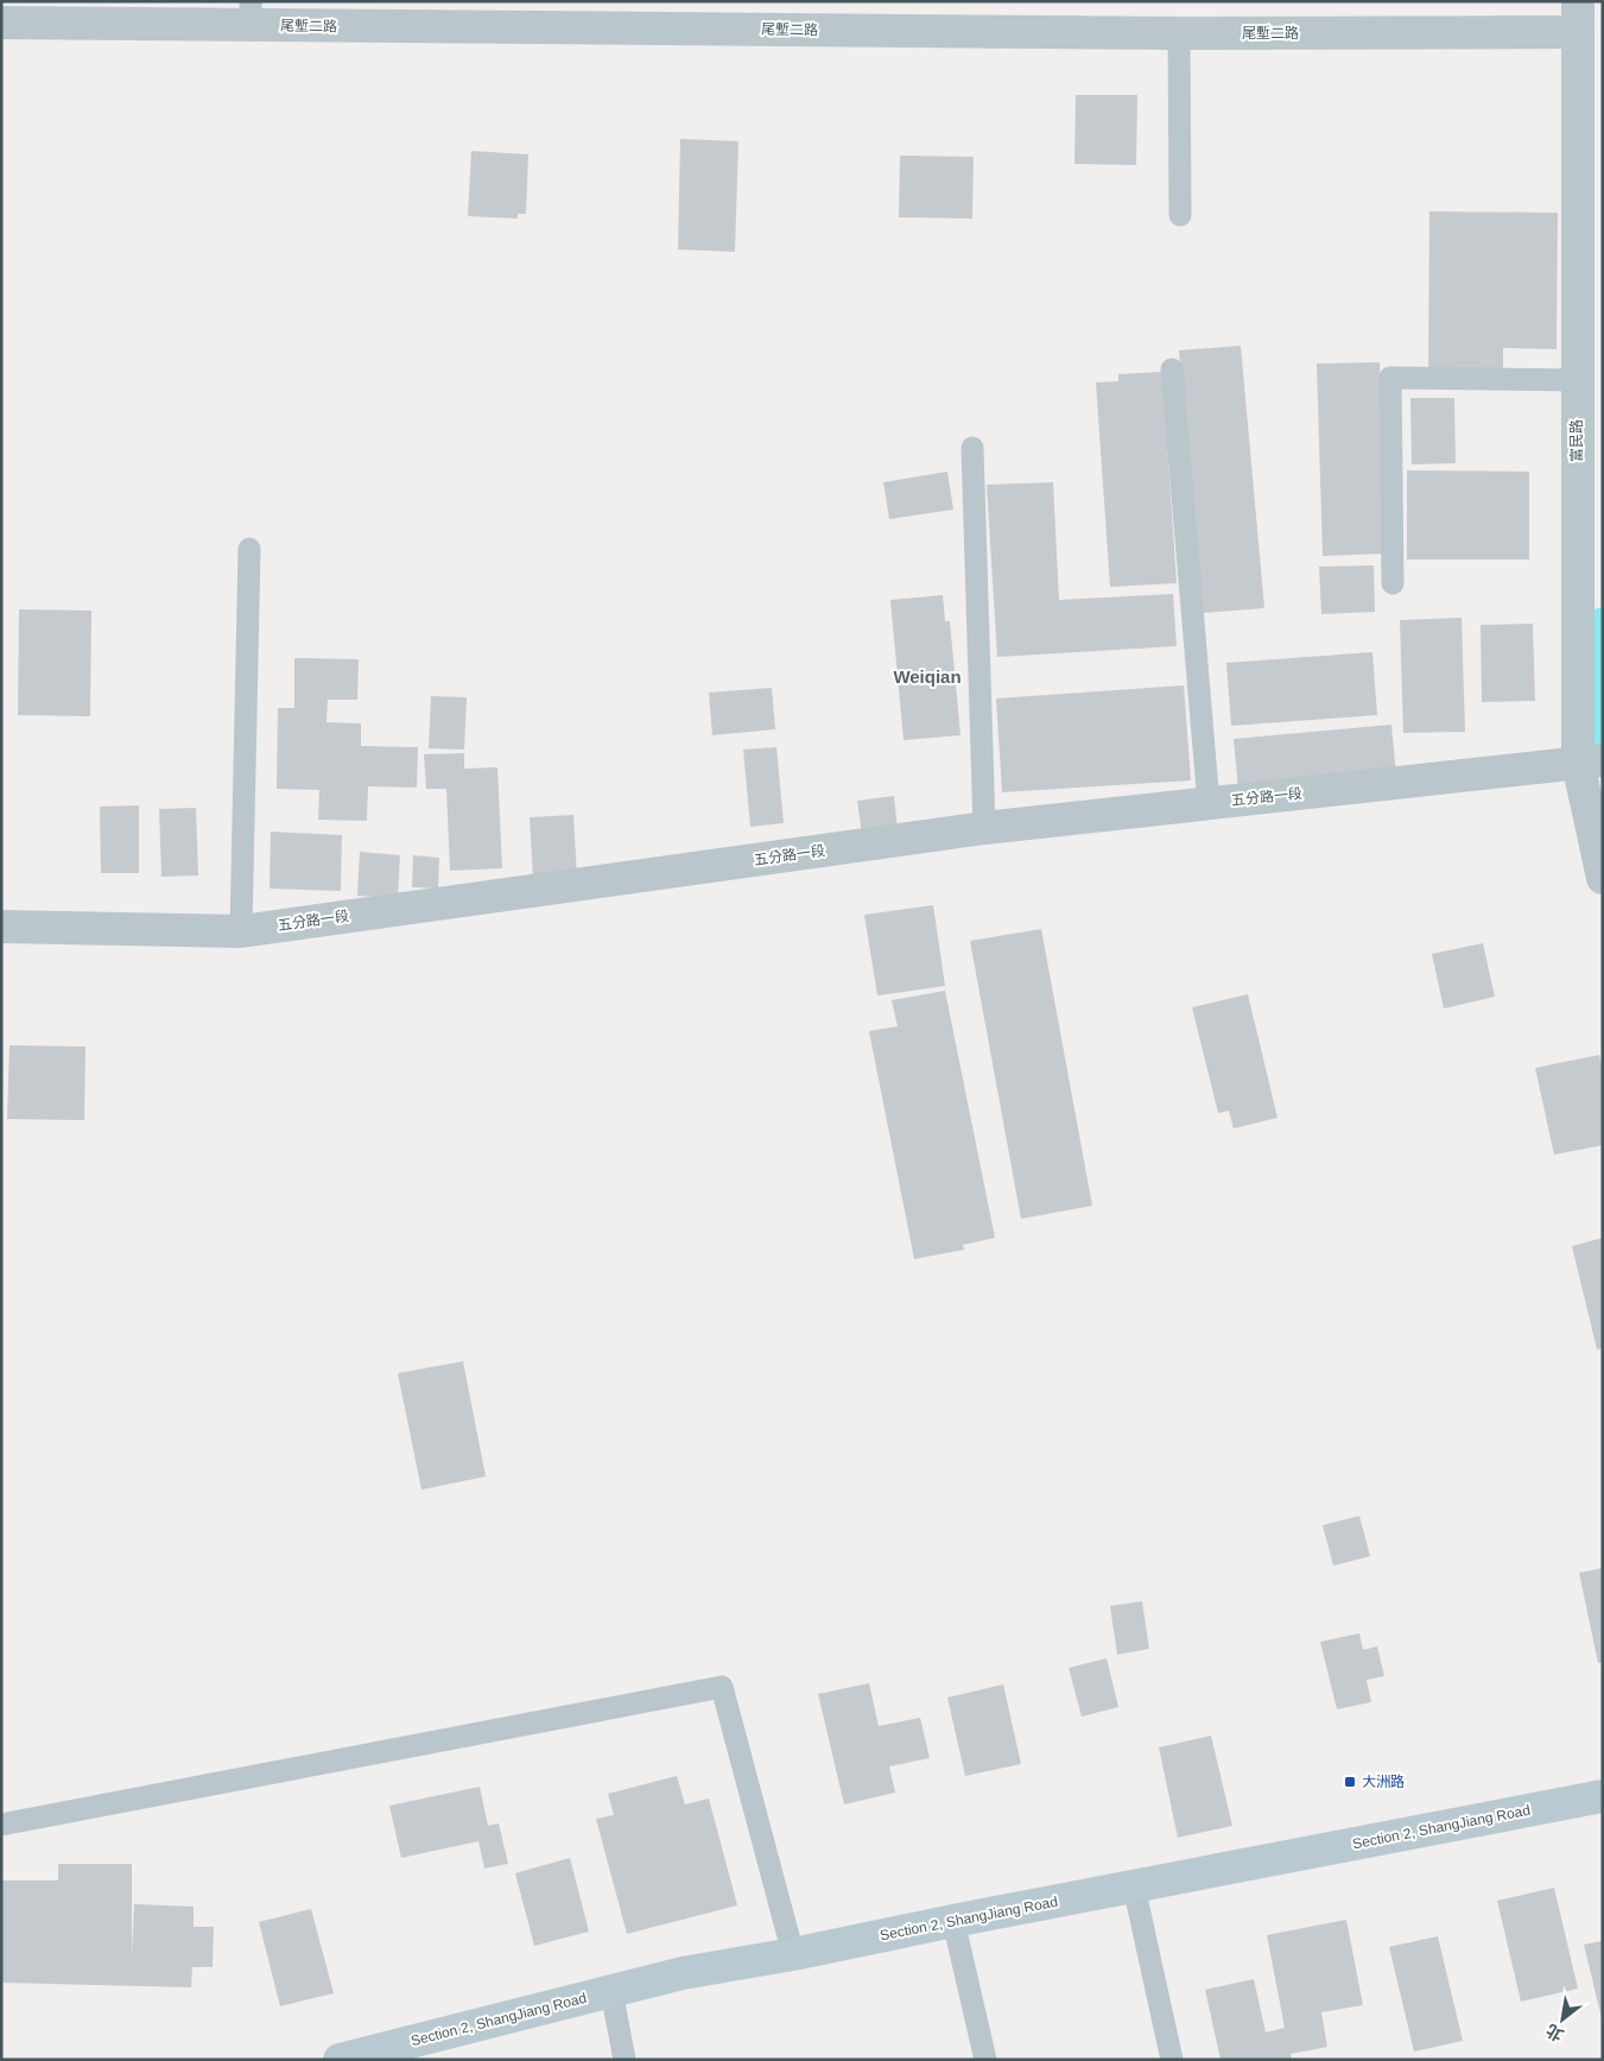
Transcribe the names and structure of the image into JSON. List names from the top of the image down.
{
  "streets": {
    "main road": ["Section 2, ShangJiang Road"],
    "street": ["尾塹二路", "富民路", "五分路一段"]
  },
  "crossings": [
    ["尾塹二路", "富民路"],
    ["富民路", "五分路一段"]
  ],
  "districts": ["Weiqian"],
  "places": {
    "transit": ["大洲路"]
  },
  "north": "bottom left"
}
